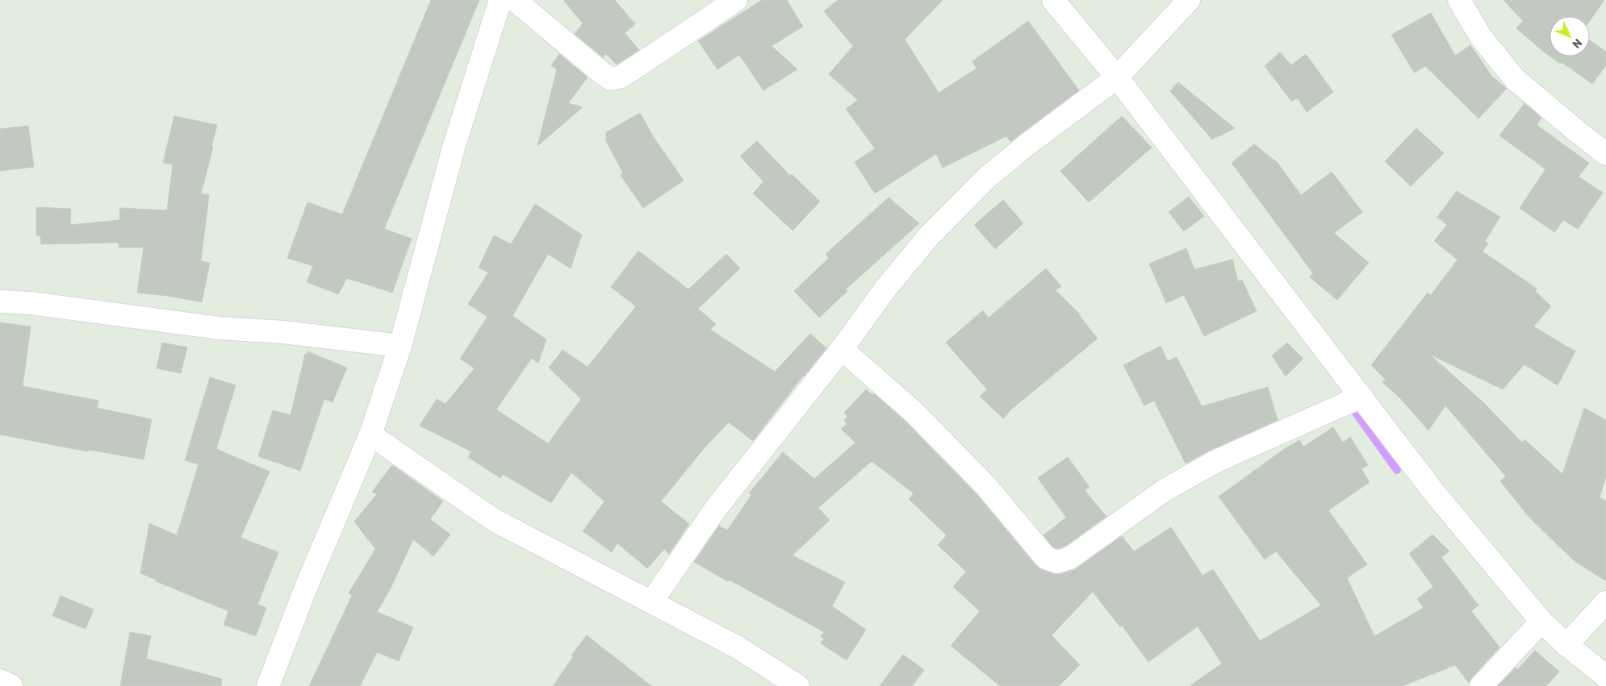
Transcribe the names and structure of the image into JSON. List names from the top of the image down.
{
  "north": "bottom right"
}
